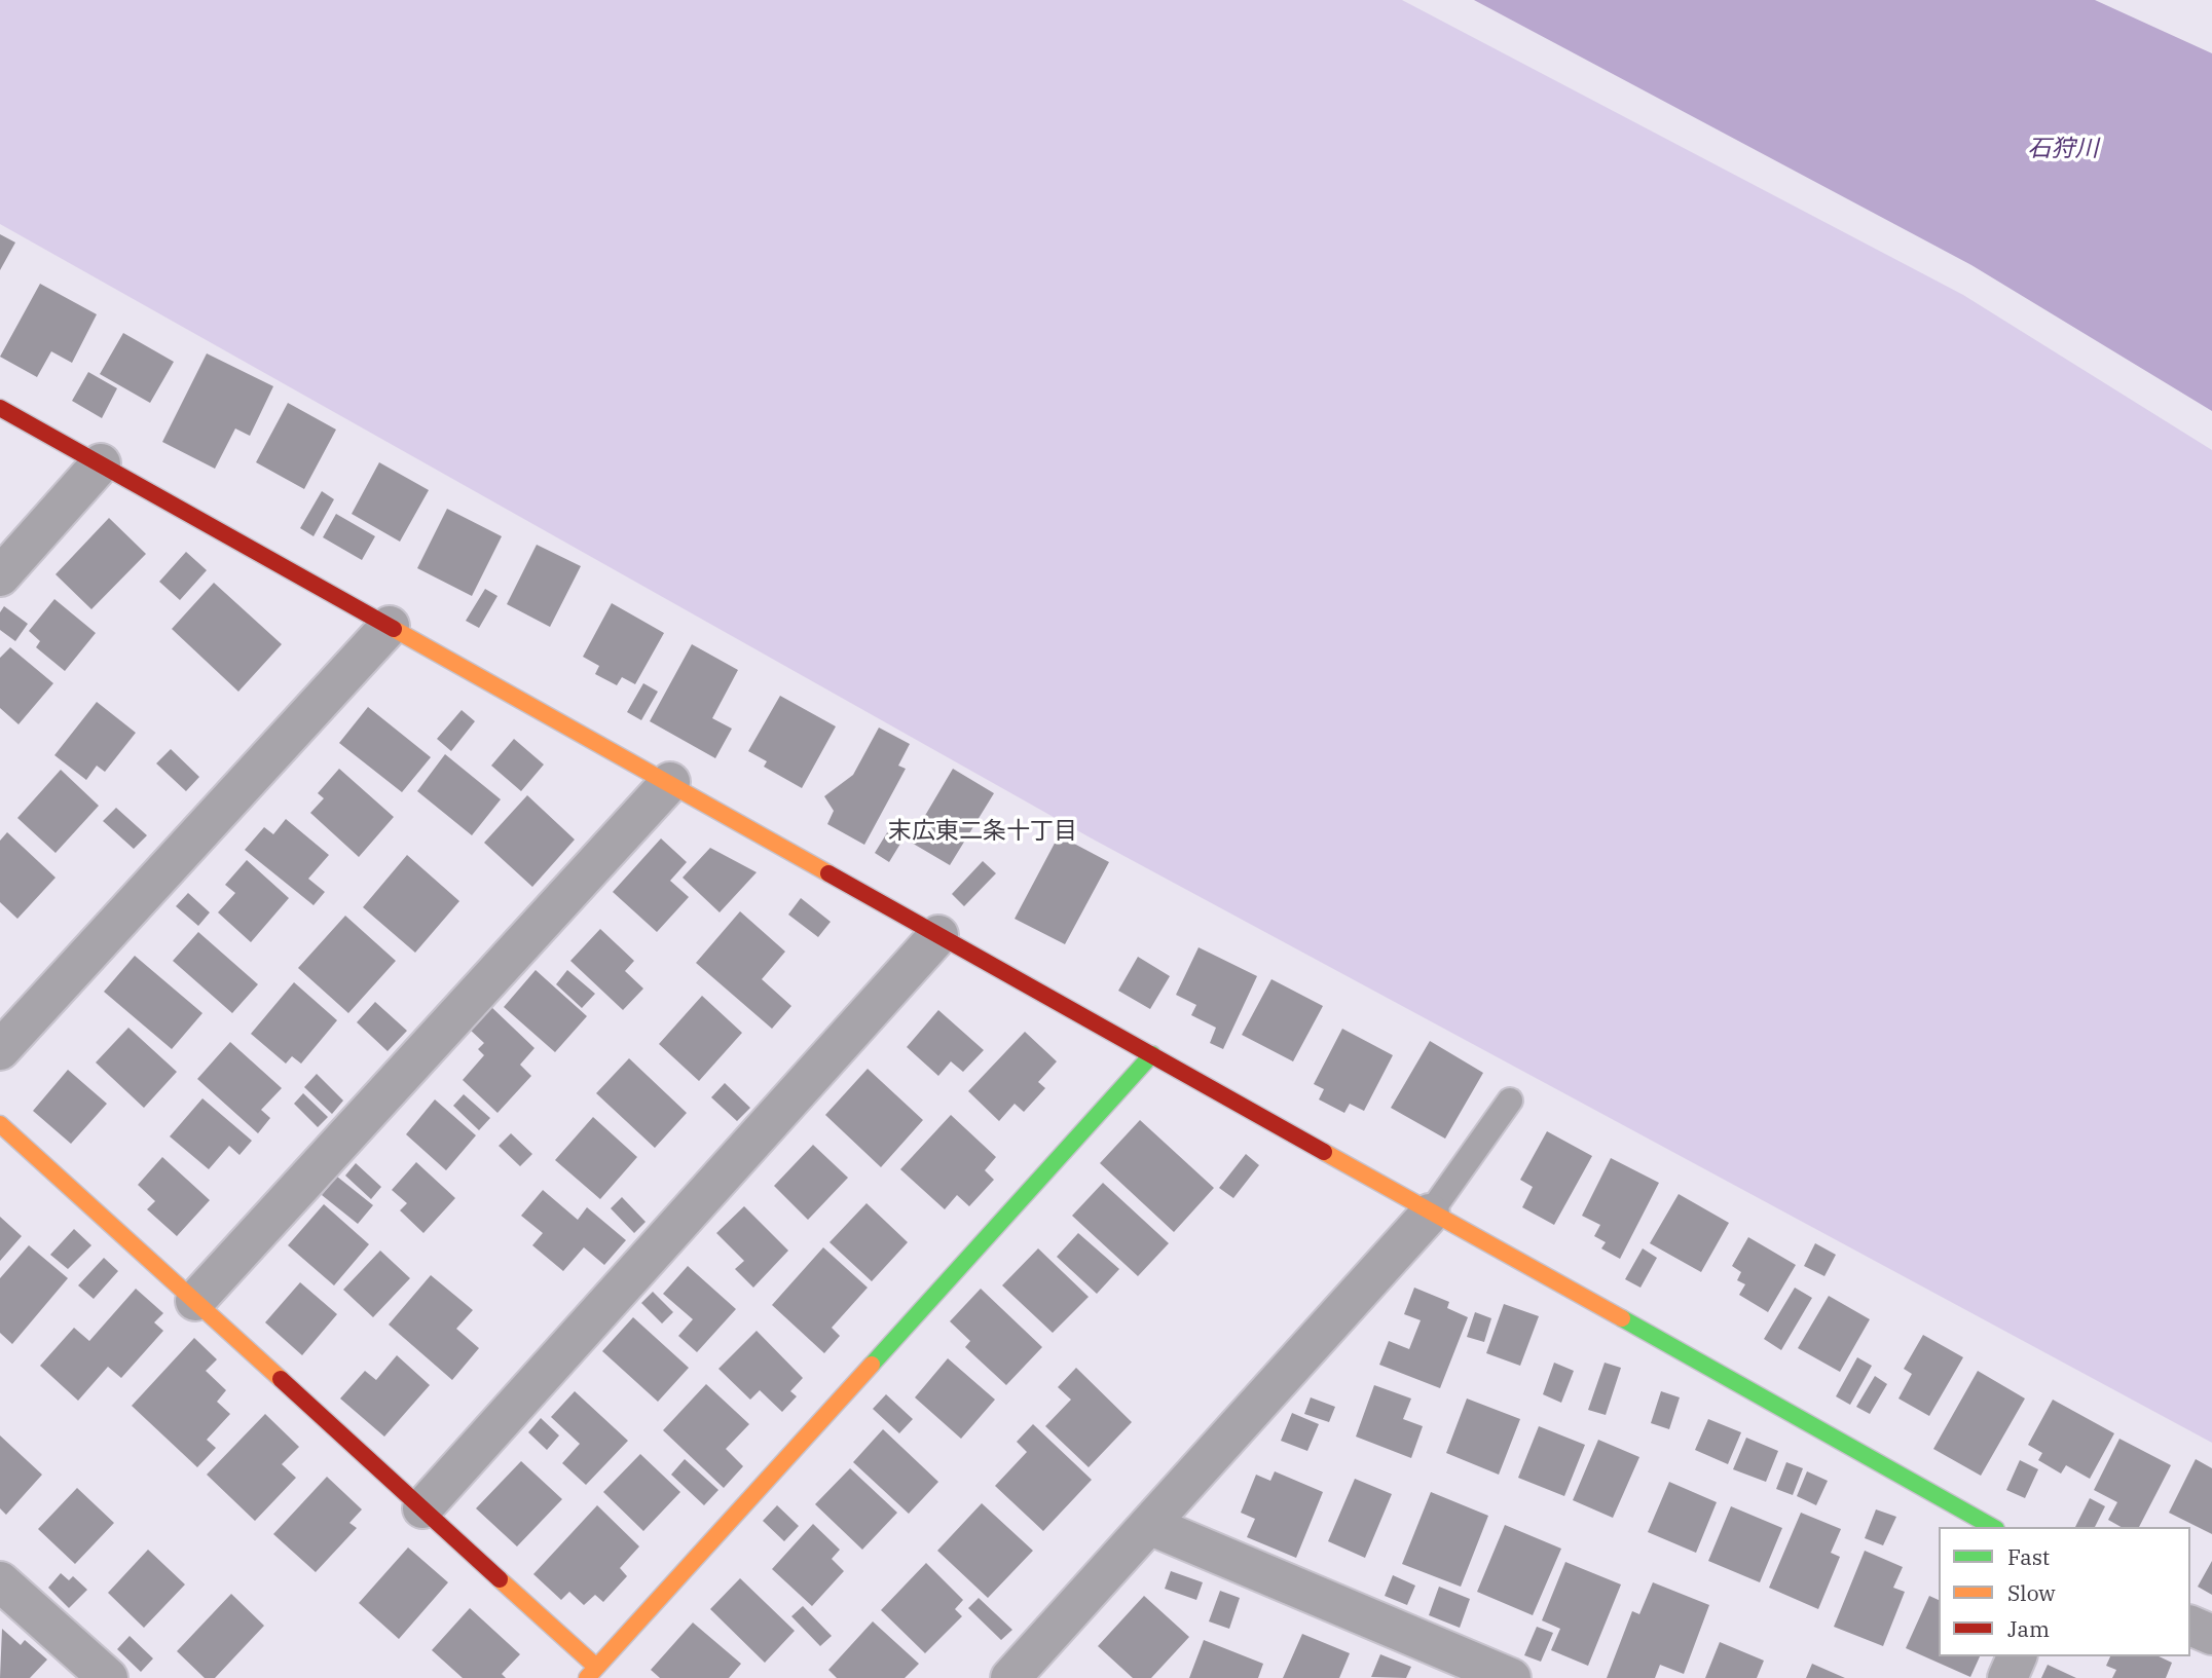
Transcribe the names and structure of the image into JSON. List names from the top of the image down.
{
  "districts": ["末広東二条十丁目"],
  "water": ["石狩川"],
  "legend": ["Fast", "Slow", "Jam"]
}
